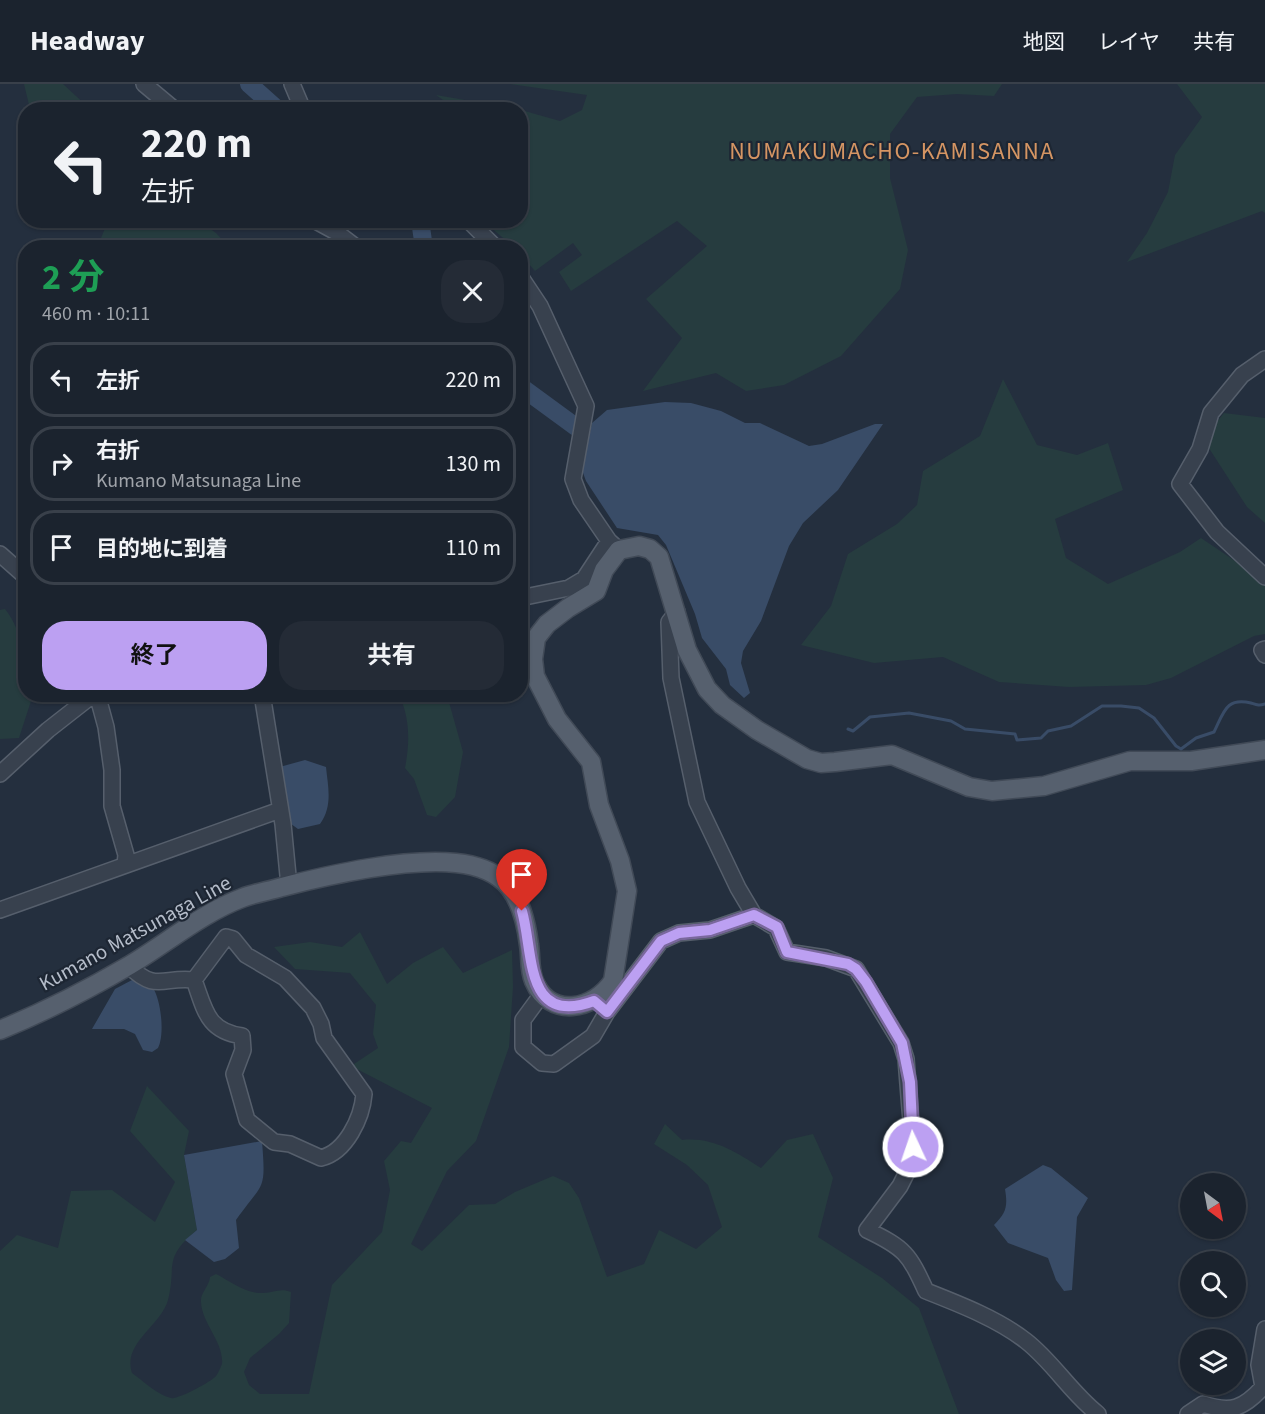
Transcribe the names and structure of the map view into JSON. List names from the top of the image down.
{
  "streets": {
    "main road": ["Kumano Matsunaga Line"]
  },
  "districts": ["NUMAKUMACHO-KAMISANNA"],
  "north": "bottom right",
  "page": {
    "header": "Headway",
    "nav": ["地図", "レイヤ", "共有"],
    "turn": ["220 m", "左折"],
    "heading": ["2 分", "460 m · 10:11"],
    "list": [
      {
        "name": "左折",
        "value": "220 m"
      },
      {
        "name": "右折",
        "note": "Kumano Matsunaga Line",
        "value": "130 m"
      },
      {
        "name": "目的地に到着",
        "value": "110 m"
      }
    ],
    "buttons": ["終了", "共有"]
  }
}
